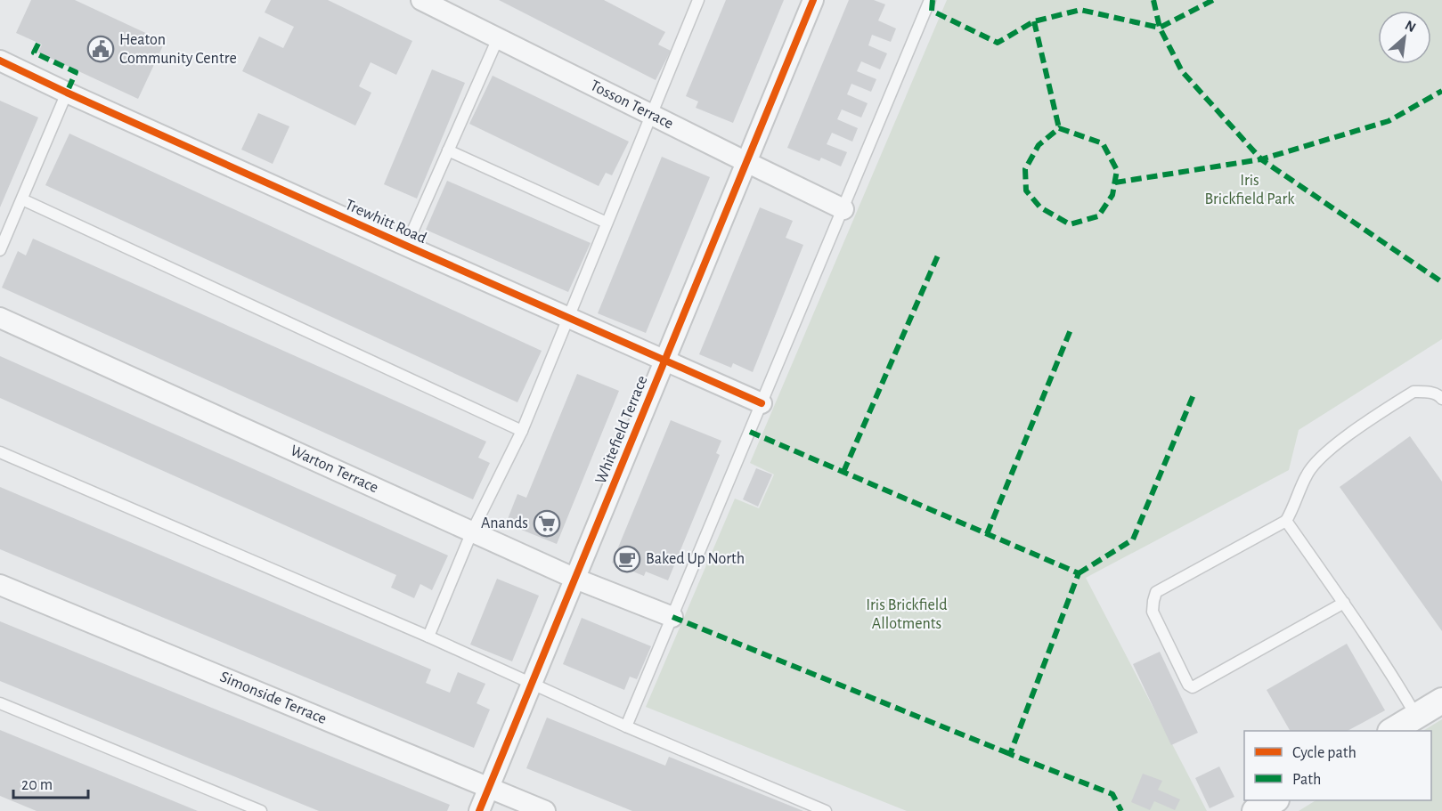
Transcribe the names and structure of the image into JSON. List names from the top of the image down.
{
  "streets": {
    "street": [
      "Tosson Terrace",
      "Trewhitt Road",
      "Whitefield Terrace",
      "Warton Terrace",
      "Simonside Terrace"
    ]
  },
  "crossings": [
    ["Tosson Terrace", "Whitefield Terrace"],
    ["Trewhitt Road", "Whitefield Terrace"],
    ["Whitefield Terrace", "Warton Terrace"],
    ["Whitefield Terrace", "Simonside Terrace"]
  ],
  "parks": ["Iris Brickfield Park", "Iris Brickfield Allotments"],
  "places": {
    "public building": ["Heaton Community Centre"],
    "supermarket": ["Anands"],
    "cafe": ["Baked Up North"]
  },
  "legend": ["Cycle path", "Path"],
  "scale_bar": "20 m",
  "north": "top right"
}
